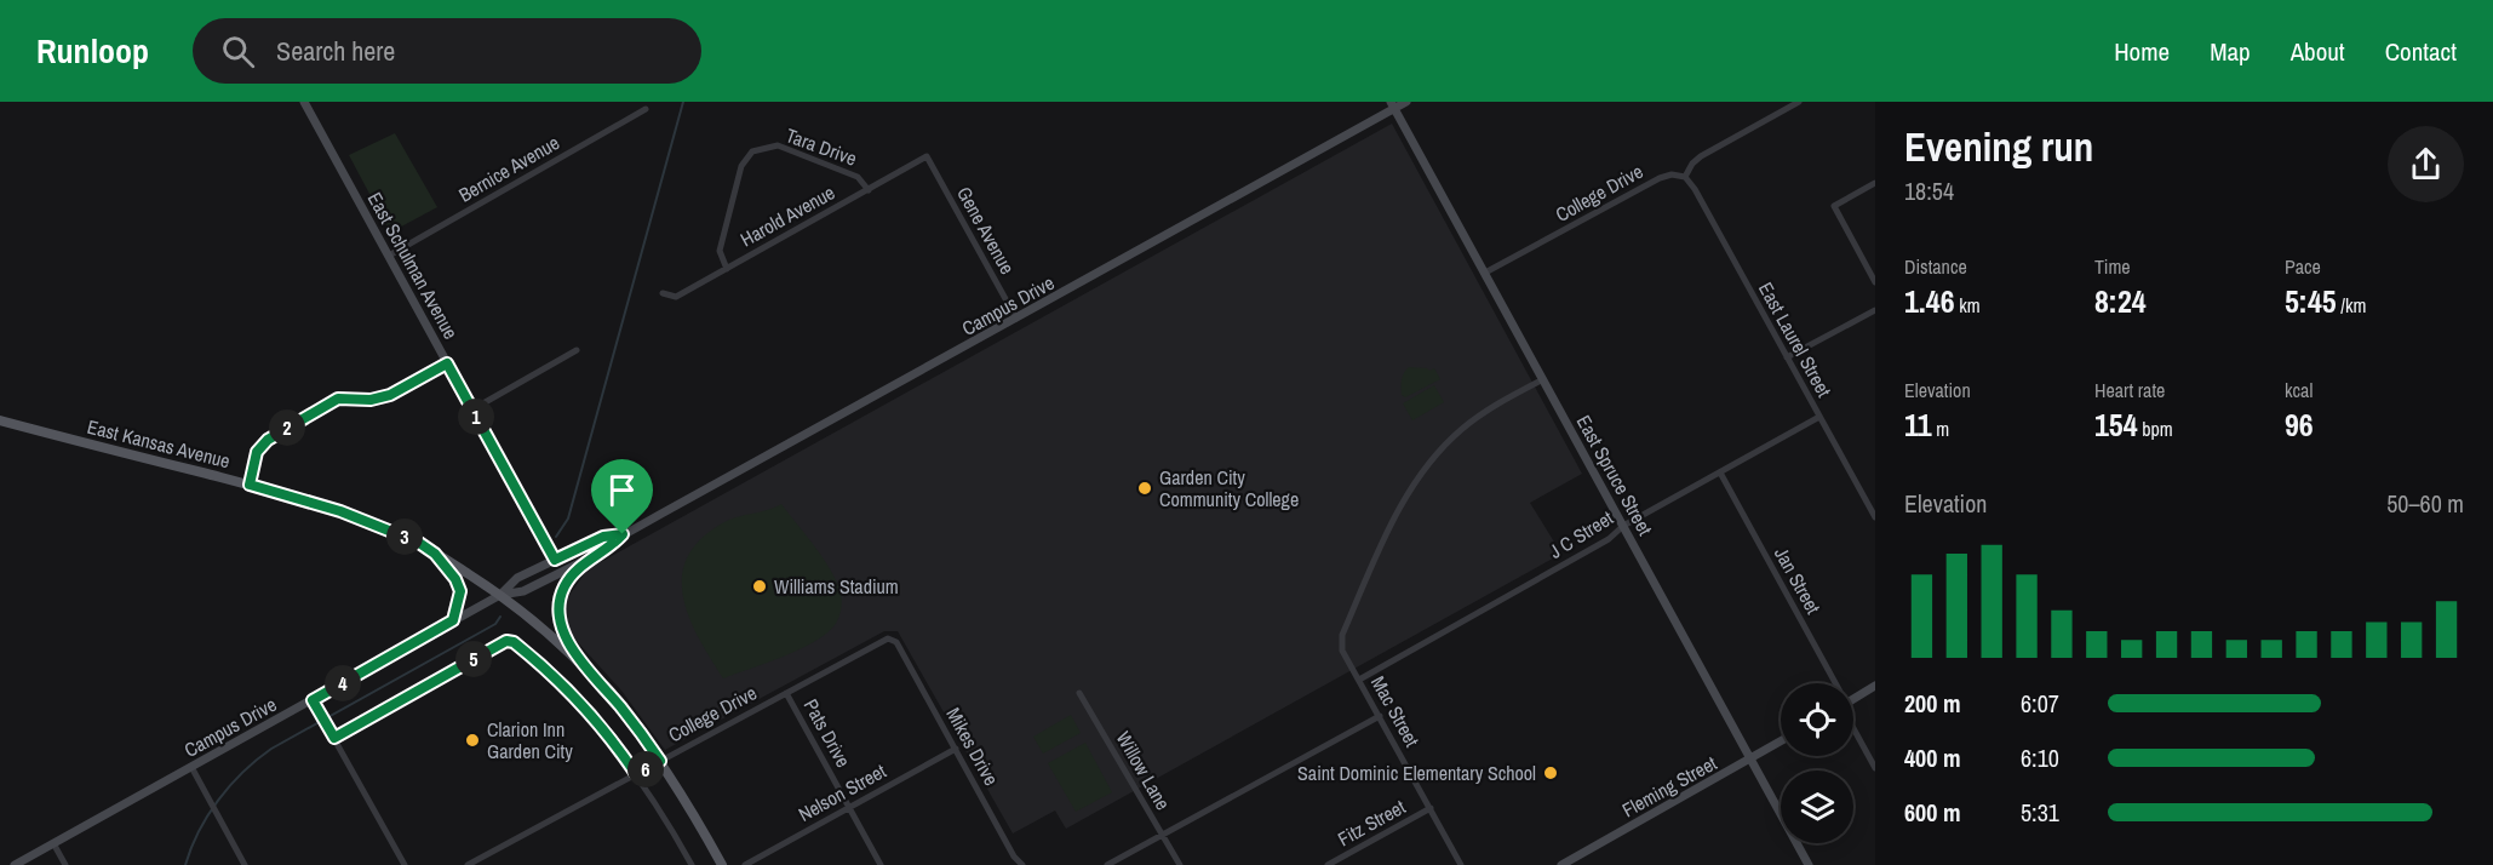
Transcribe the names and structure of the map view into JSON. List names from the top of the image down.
{
  "streets": {
    "main road": [
      "East Schulman Avenue",
      "Campus Drive",
      "East Kansas Avenue",
      "East Spruce Street",
      "Fleming Street"
    ],
    "street": [
      "Tara Drive",
      "Bernice Avenue",
      "College Drive",
      "Harold Avenue",
      "Gene Avenue",
      "East Laurel Street",
      "J C Street",
      "Jan Street",
      "Mac Street",
      "Pats Drive",
      "Mikes Drive",
      "Willow Lane",
      "Nelson Street",
      "Fitz Street"
    ]
  },
  "crossings": [
    ["Tara Drive", "Harold Avenue"],
    ["Bernice Avenue", "East Schulman Avenue"],
    ["College Drive", "East Laurel Street"],
    ["College Drive", "East Kansas Avenue"],
    ["College Drive", "East Spruce Street"],
    ["College Drive", "Pats Drive"],
    ["College Drive", "Mikes Drive"],
    ["Harold Avenue", "Gene Avenue"],
    ["Gene Avenue", "Campus Drive"],
    ["East Schulman Avenue", "Campus Drive"],
    ["Campus Drive", "East Kansas Avenue"],
    ["Campus Drive", "East Spruce Street"],
    ["East Laurel Street", "J C Street"],
    ["East Spruce Street", "J C Street"],
    ["East Spruce Street", "Mac Street"],
    ["East Spruce Street", "Fleming Street"],
    ["J C Street", "Jan Street"],
    ["J C Street", "Mac Street"],
    ["Mac Street", "Fitz Street"],
    ["Pats Drive", "Nelson Street"],
    ["Mikes Drive", "Nelson Street"]
  ],
  "places": [
    "Garden City Community College",
    "Williams Stadium",
    "Clarion Inn Garden City",
    "Saint Dominic Elementary School"
  ],
  "page": {
    "header": "Runloop",
    "search": "Search here",
    "nav": [
      "Home",
      "Map",
      "About",
      "Contact"
    ],
    "heading": ["Evening run", "18:54"],
    "stats": [
      ["Distance", "1.46 km"],
      ["Time", "8:24"],
      ["Pace", "5:45 /km"],
      ["Elevation", "11 m"],
      ["Heart rate", "154 bpm"],
      ["kcal", "96"]
    ],
    "pins": [
      "1",
      "2",
      "3",
      "5",
      "4",
      "6"
    ],
    "chart": ["Elevation", "50–60 m"],
    "list": [
      {
        "name": "200 m",
        "note": "6:07"
      },
      {
        "name": "400 m",
        "note": "6:10"
      },
      {
        "name": "600 m",
        "note": "5:31"
      }
    ]
  }
}
